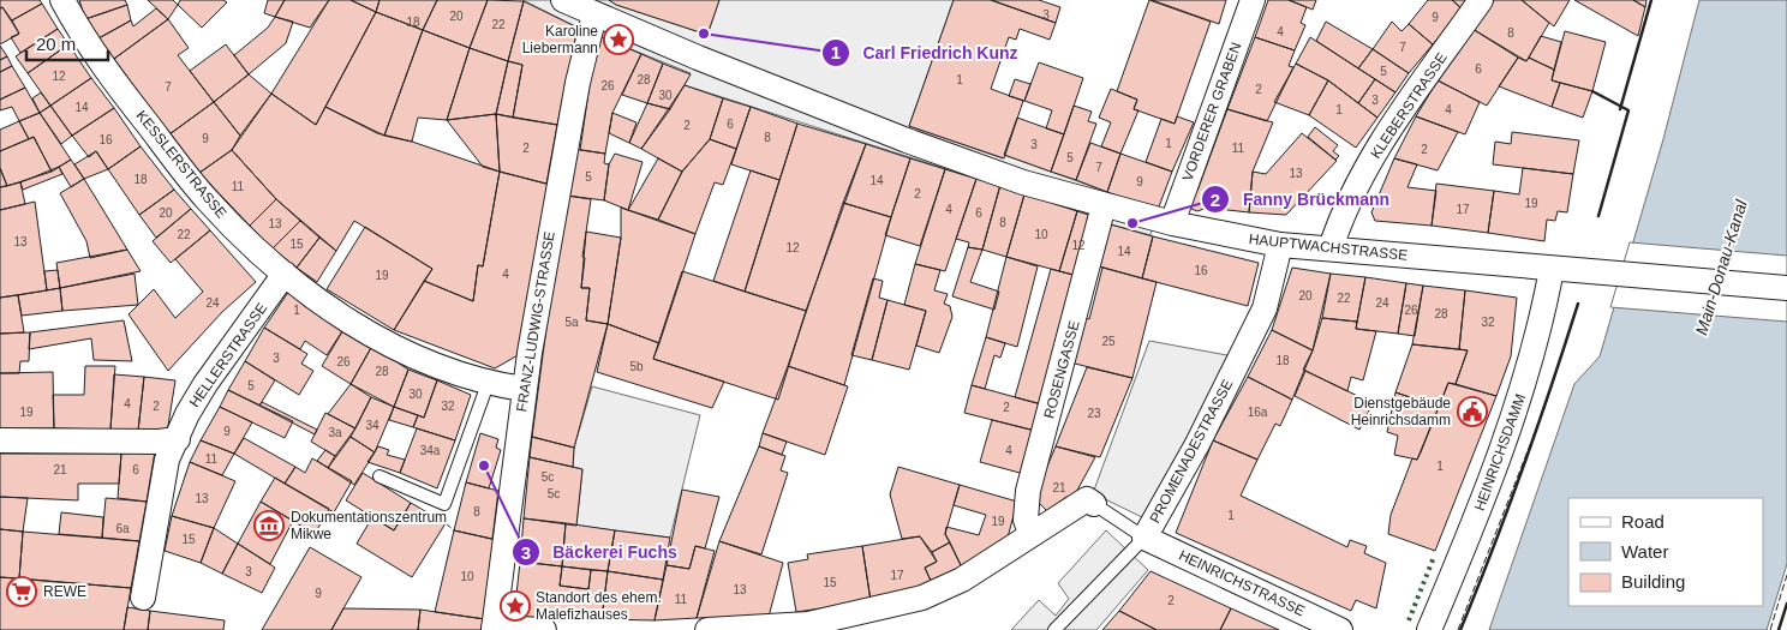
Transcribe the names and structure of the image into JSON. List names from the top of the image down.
{
  "streets": {
    "street": [
      "KLEBERSTRASSE",
      "VORDERER GRABEN",
      "KESSLERSTRASSE",
      "HAUPTWACHSTRASSE",
      "FRANZ-LUDWIG-STRASSE",
      "HELLERSTRASSE",
      "ROSENGASSE",
      "PROMENADESTRASSE",
      "HEINRICHSDAMM",
      "HEINRICHSTRASSE"
    ]
  },
  "crossings": [
    ["KLEBERSTRASSE", "HAUPTWACHSTRASSE"],
    ["VORDERER GRABEN", "HAUPTWACHSTRASSE"],
    ["KESSLERSTRASSE", "FRANZ-LUDWIG-STRASSE"],
    ["KESSLERSTRASSE", "HELLERSTRASSE"],
    ["HAUPTWACHSTRASSE", "FRANZ-LUDWIG-STRASSE"],
    ["HAUPTWACHSTRASSE", "ROSENGASSE"],
    ["HAUPTWACHSTRASSE", "PROMENADESTRASSE"],
    ["HAUPTWACHSTRASSE", "HEINRICHSDAMM"],
    ["PROMENADESTRASSE", "HEINRICHSTRASSE"]
  ],
  "water": ["Main-Donau-Kanal"],
  "places": {
    "other": ["Carl Friedrich Kunz", "Fanny Brückmann", "Bäckerei Fuchs"],
    "place": ["Karoline Liebermann", "Standort des ehem. Malefizhauses"],
    "public building": ["Dienstgebäude Heinrichsdamm"],
    "museum": ["Dokumentationszentrum Mikwe"],
    "supermarket": ["REWE"]
  },
  "house_numbers": [
    "3",
    "20",
    "9",
    "18",
    "22",
    "4",
    "8",
    "7",
    "6",
    "5",
    "12",
    "28",
    "1",
    "26",
    "7",
    "2",
    "30",
    "3",
    "14",
    "1",
    "4",
    "6",
    "2",
    "8",
    "9",
    "16",
    "1",
    "3",
    "2",
    "11",
    "2",
    "5",
    "7",
    "13",
    "5",
    "18",
    "14",
    "9",
    "11",
    "2",
    "19",
    "4",
    "17",
    "20",
    "6",
    "8",
    "13",
    "22",
    "10",
    "13",
    "15",
    "12",
    "12",
    "14",
    "16",
    "4",
    "19",
    "20",
    "22",
    "24",
    "24",
    "1",
    "26",
    "28",
    "5a",
    "32",
    "25",
    "3",
    "18",
    "26",
    "5b",
    "28",
    "5",
    "30",
    "4",
    "2",
    "32",
    "2",
    "19",
    "16a",
    "23",
    "34",
    "9",
    "3a",
    "34a",
    "4",
    "11",
    "1",
    "21",
    "6",
    "5c",
    "21",
    "5c",
    "13",
    "8",
    "1",
    "19",
    "6a",
    "15",
    "3",
    "17",
    "10",
    "15",
    "13",
    "9",
    "11",
    "2"
  ],
  "legend": ["Road", "Water", "Building"],
  "scale_bar": "20 m"
}
